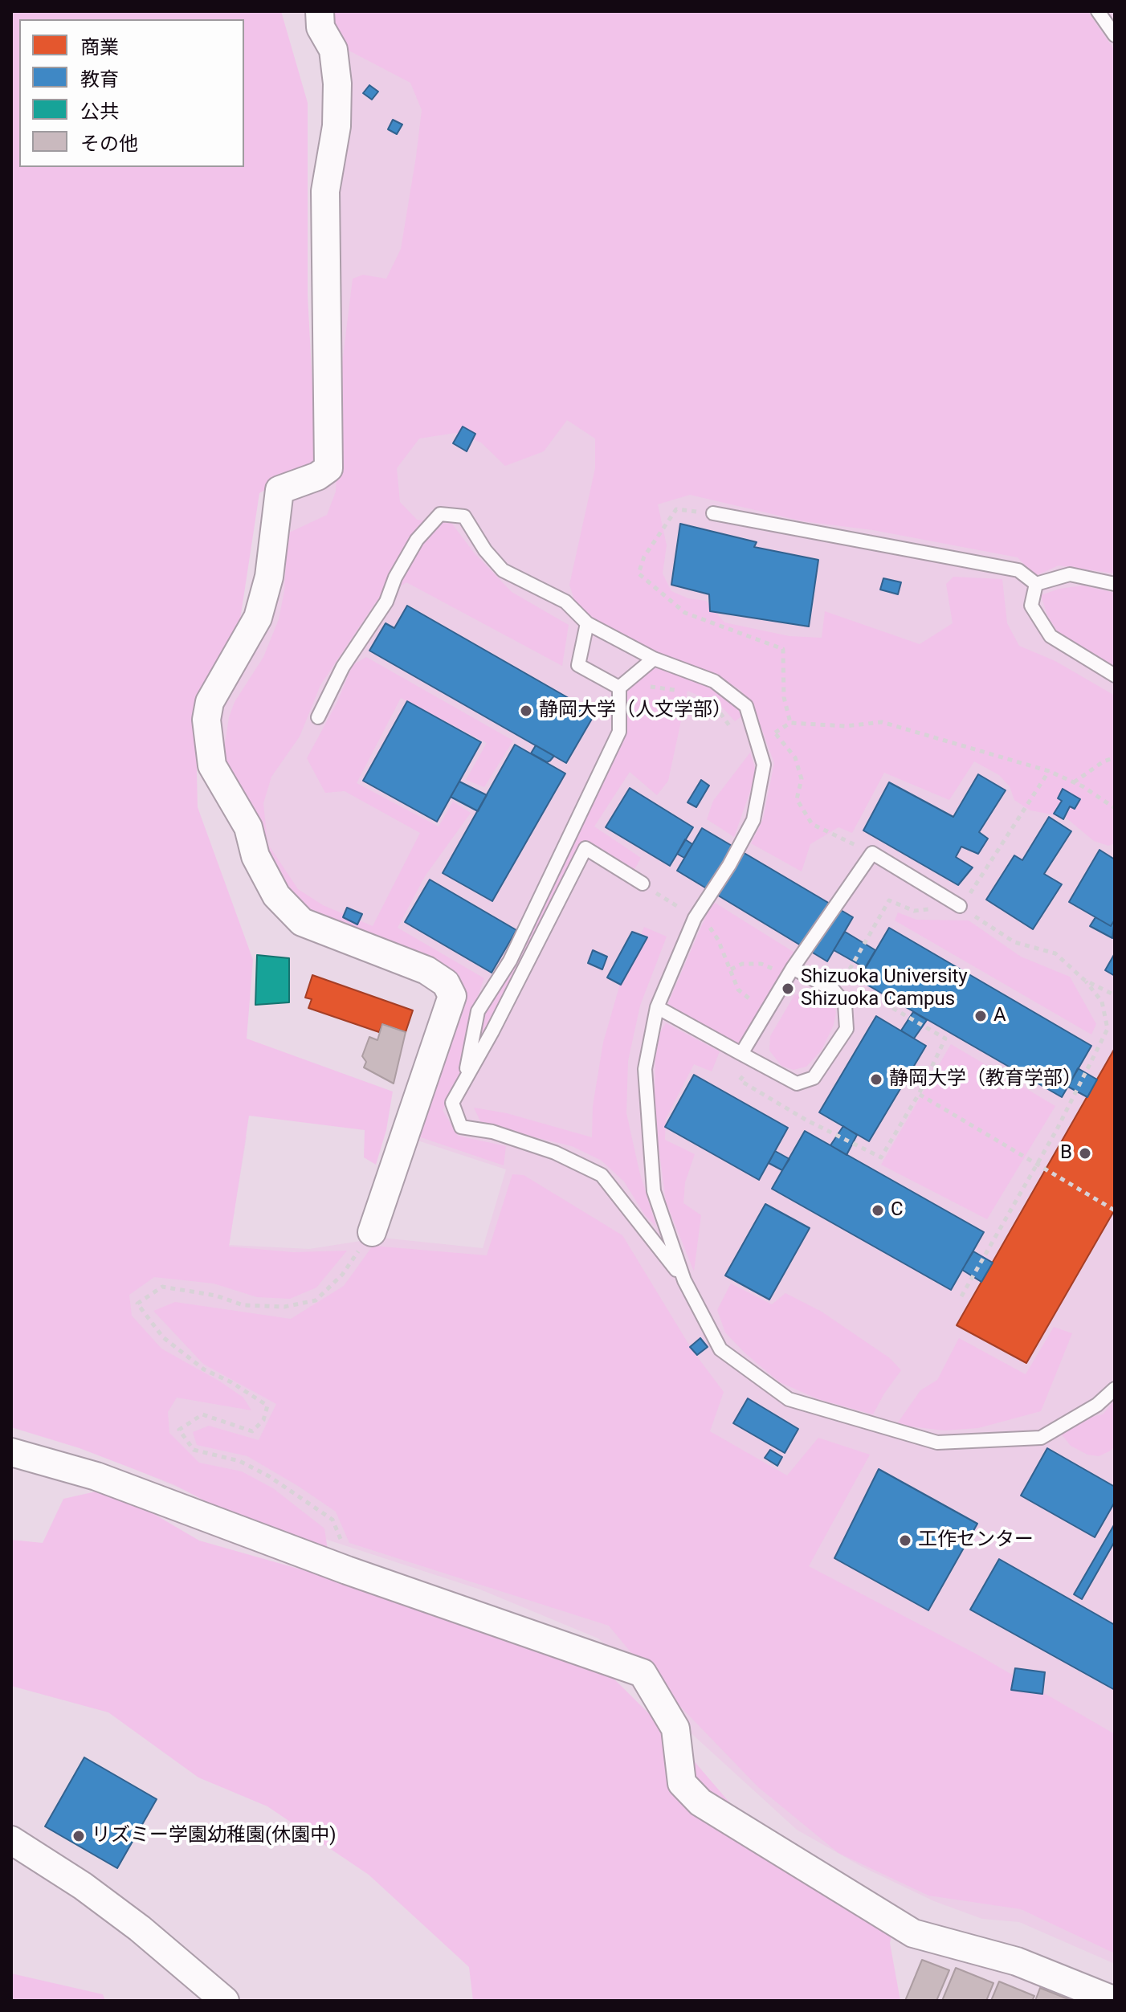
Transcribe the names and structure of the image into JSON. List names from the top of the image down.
{
  "places": [
    "静岡大学（人文学部）",
    "Shizuoka University Shizuoka Campus",
    "A",
    "静岡大学（教育学部）",
    "B",
    "C",
    "工作センター",
    "リズミー学園幼稚園(休園中)"
  ],
  "legend": [
    "商業",
    "教育",
    "公共",
    "その他"
  ]
}
